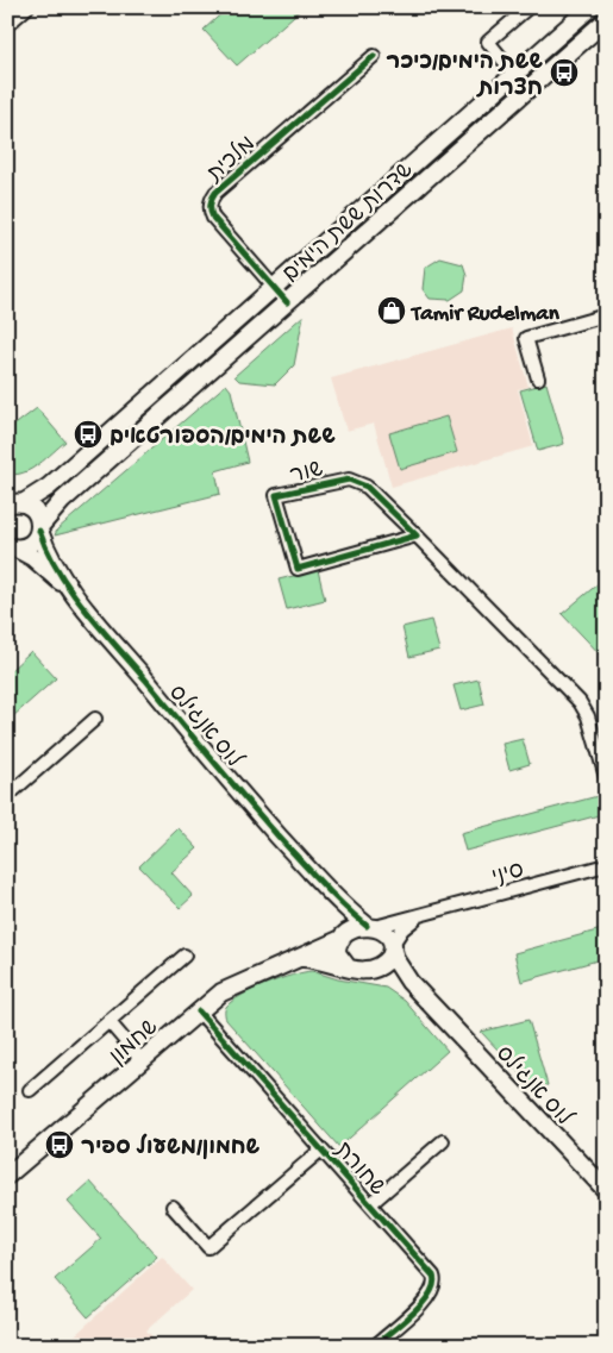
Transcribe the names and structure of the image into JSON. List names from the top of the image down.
{
  "streets": {
    "street": [
      "מלכית",
      "שדרות ששת הימים",
      "שור",
      "לוס אנג'לס",
      "סיני",
      "שחמון",
      "שחורת"
    ]
  },
  "crossings": [
    ["מלכית", "שדרות ששת הימים"],
    ["שדרות ששת הימים", "לוס אנג'לס"],
    ["לוס אנג'לס", "סיני"],
    ["לוס אנג'לס", "שחמון"],
    ["סיני", "שחמון"],
    ["שחמון", "שחורת"]
  ],
  "places": {
    "bus stop": ["ששת הימים/כיכר חצרות", "ששת הימים/הספורטאים", "שחמון/משעול ספיר"],
    "shop": ["Tamir Rudelman"]
  }
}
